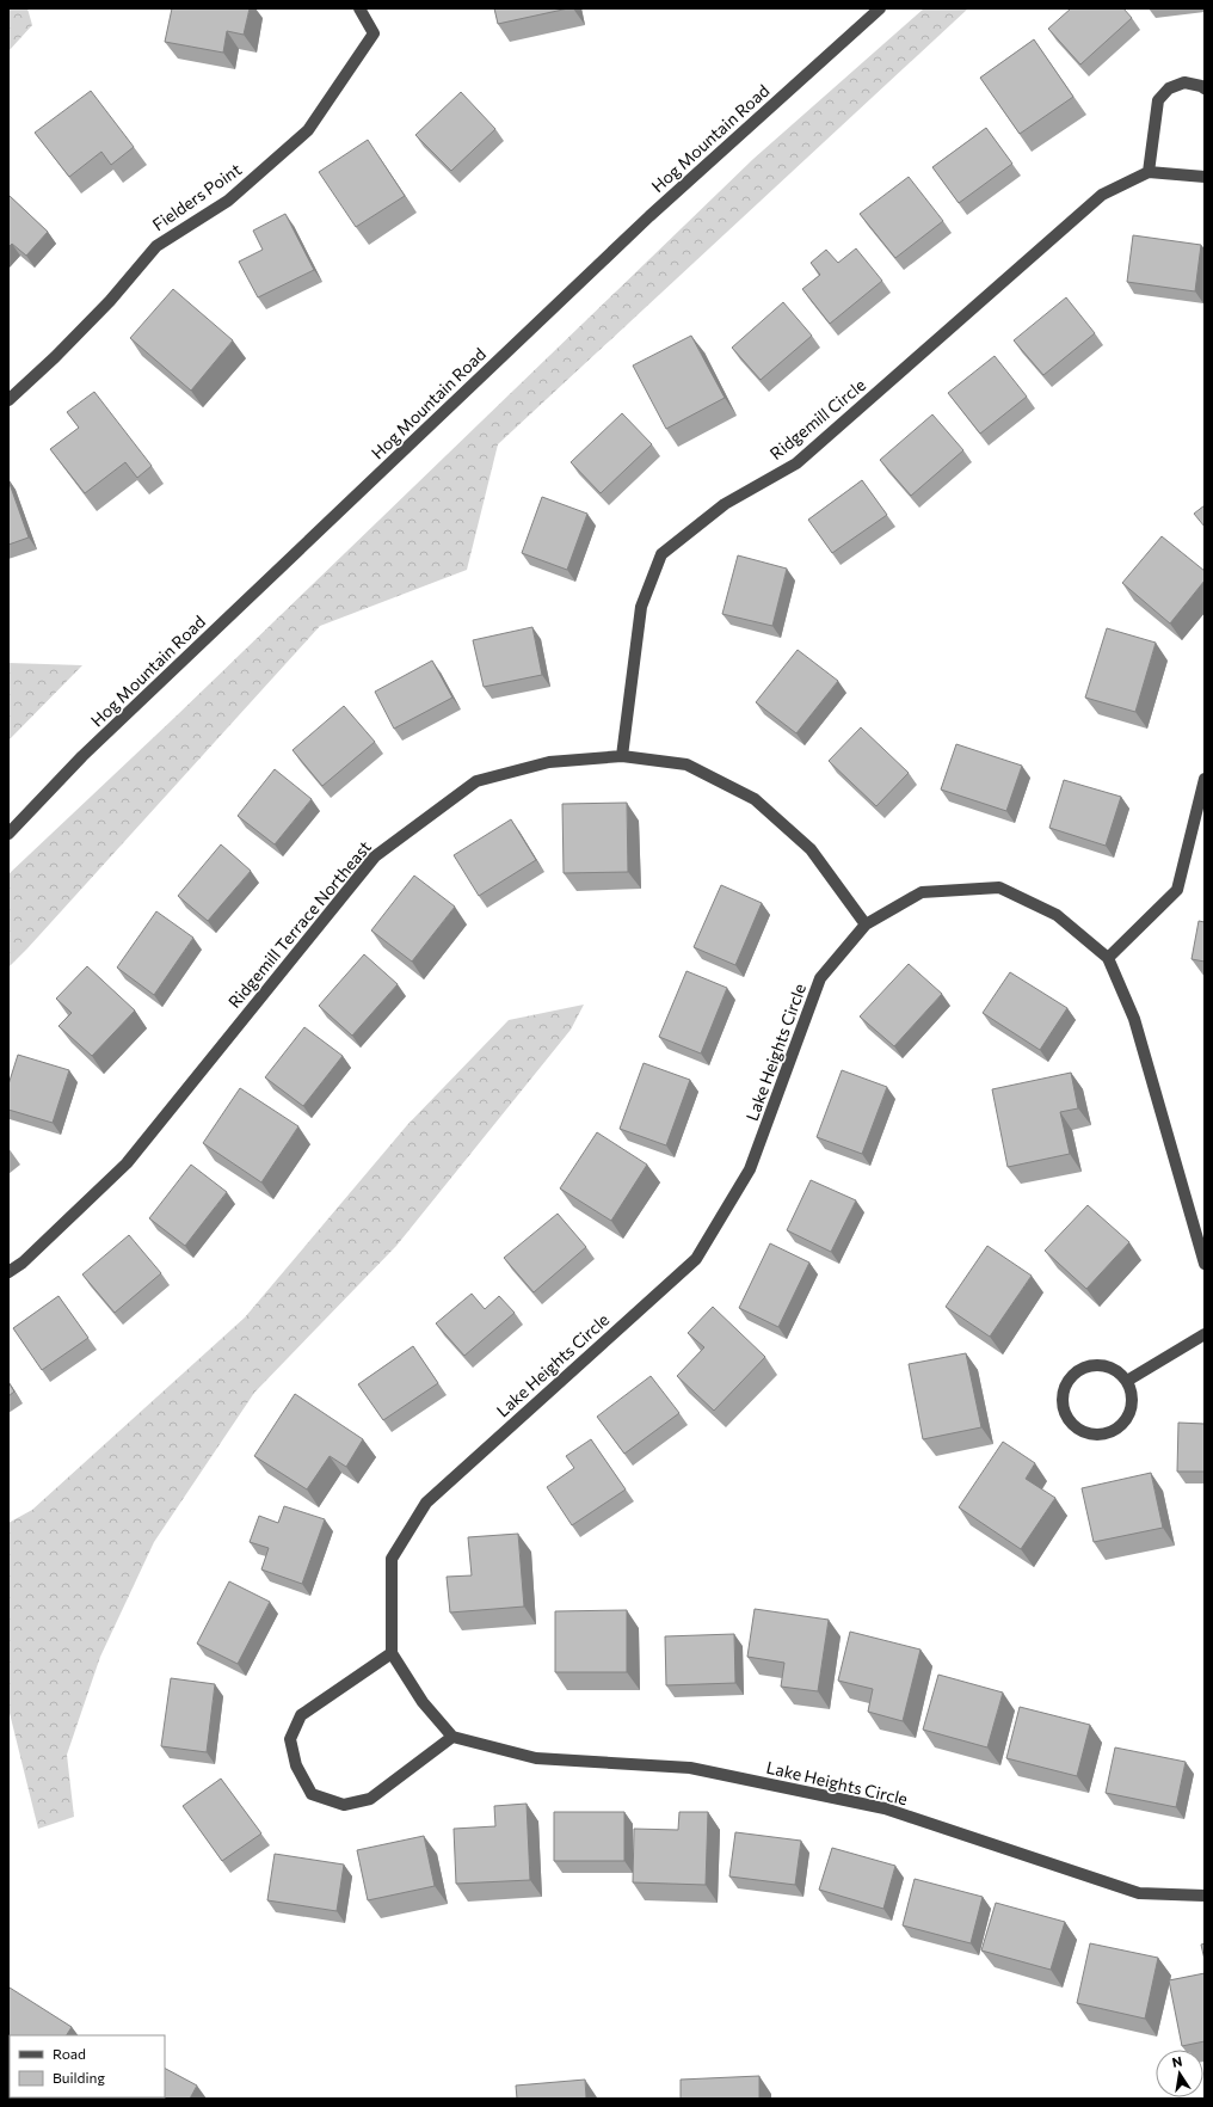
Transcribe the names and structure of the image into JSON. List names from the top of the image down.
{
  "streets": {
    "street": [
      "Hog Mountain Road",
      "Fielders Point",
      "Ridgemill Circle",
      "Ridgemill Terrace Northeast",
      "Lake Heights Circle"
    ]
  },
  "crossings": [
    ["Ridgemill Circle", "Ridgemill Terrace Northeast"],
    ["Ridgemill Terrace Northeast", "Lake Heights Circle"]
  ],
  "legend": ["Road", "Building"],
  "north": "top"
}
